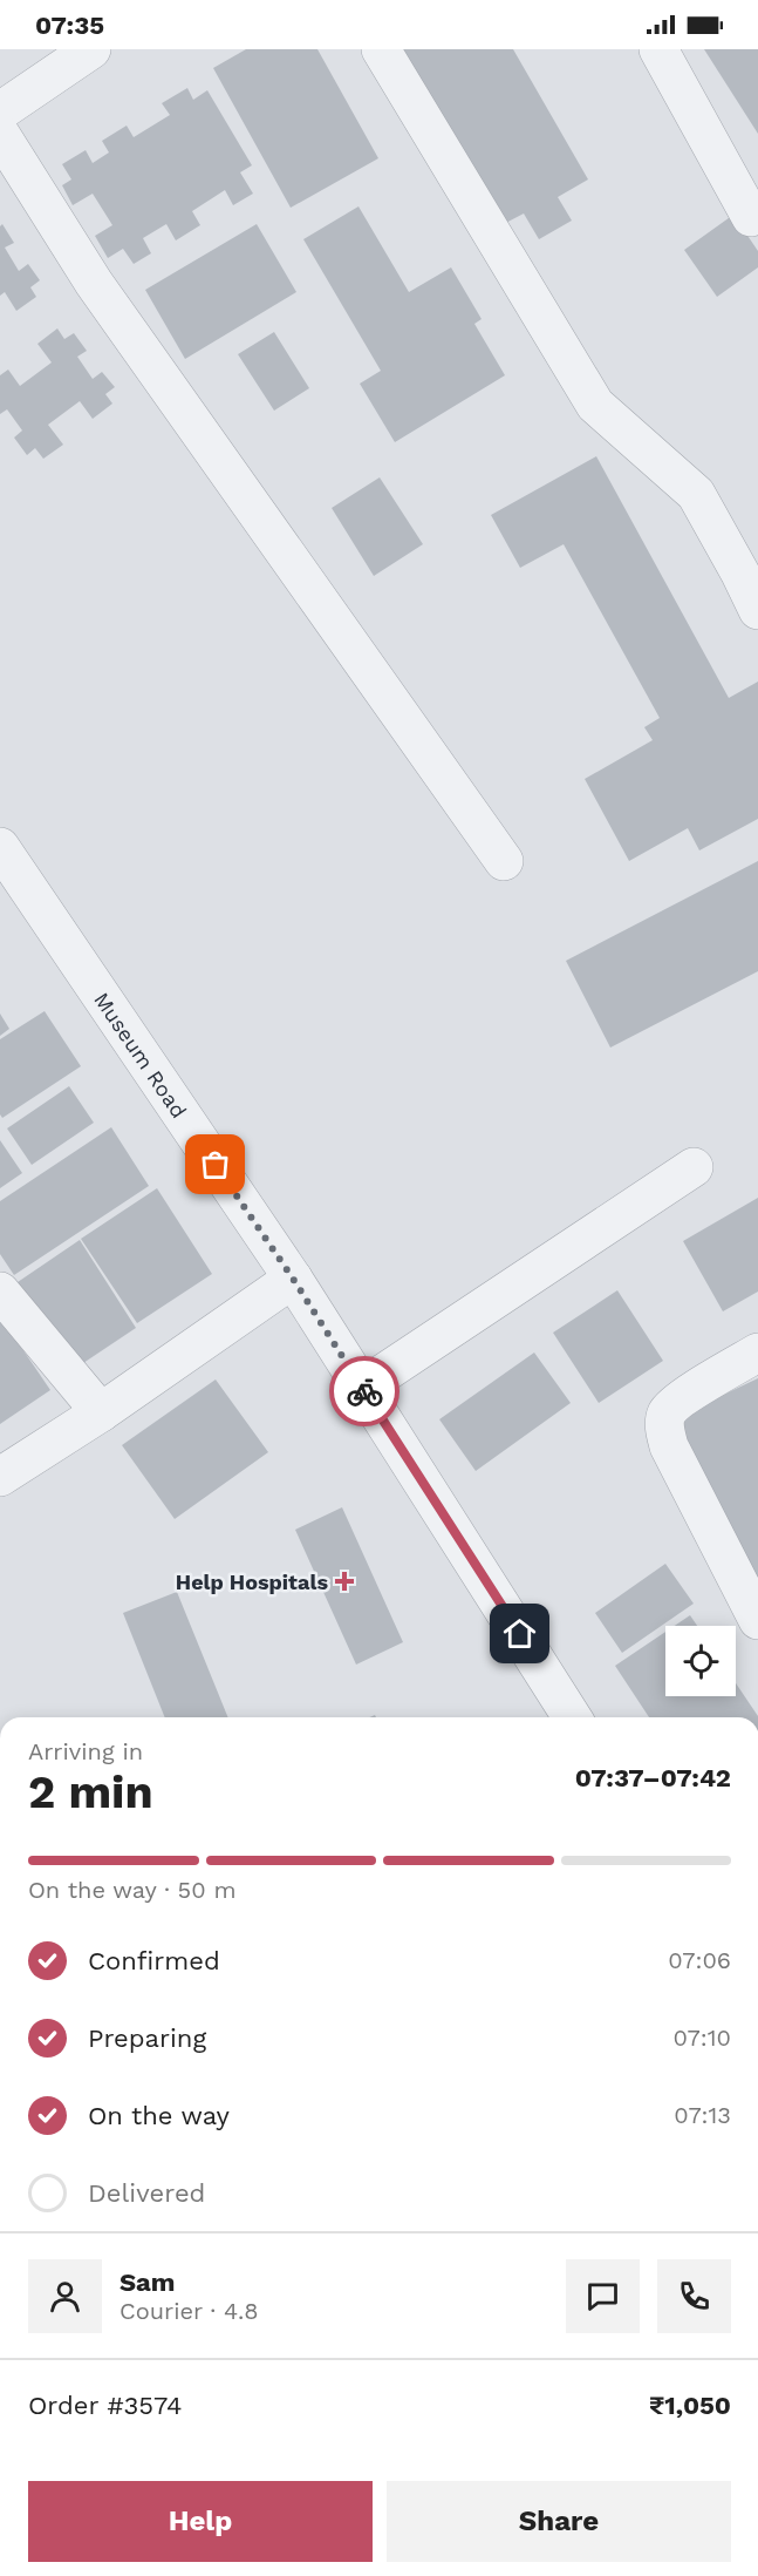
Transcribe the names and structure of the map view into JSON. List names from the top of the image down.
{
  "streets": {
    "street": ["Museum Road"]
  },
  "places": {
    "health": ["Help Hospitals"]
  },
  "page": {
    "status": "07:35",
    "heading": ["2 min", "Arriving in", "07:37–07:42"],
    "panel": [
      "Sam",
      "Courier · 4.8",
      "Order #3574",
      "₹1,050"
    ],
    "bar": "On the way · 50 m",
    "list": [
      ["Confirmed", "07:06"],
      ["Preparing", "07:10"],
      ["On the way", "07:13"],
      "Delivered"
    ],
    "buttons": ["Help", "Share"]
  }
}
